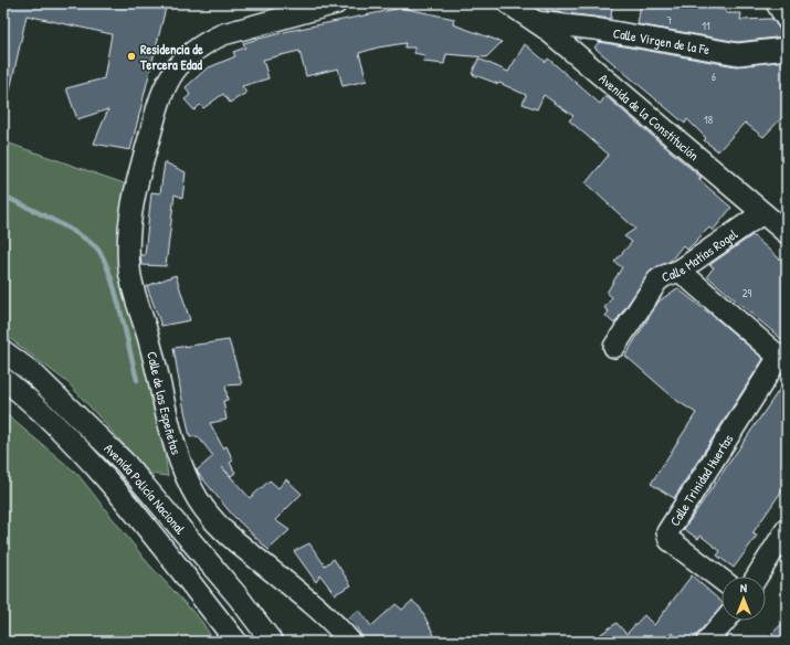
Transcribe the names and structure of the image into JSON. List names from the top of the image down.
{
  "streets": {
    "street": [
      "Calle Virgen de la Fe",
      "Avenida de la Constitución",
      "Calle Matías Rogel",
      "Calle de las Espeñetas",
      "Calle Trinidad Huertas",
      "Avenida Policía Nacional"
    ]
  },
  "crossings": [
    ["Calle Virgen de la Fe", "Avenida de la Constitución"],
    ["Avenida de la Constitución", "Calle Matías Rogel"]
  ],
  "places": ["Residencia de Tercera Edad"],
  "house_numbers": [
    "7",
    "11",
    "6",
    "18",
    "29"
  ],
  "north": "top"
}
